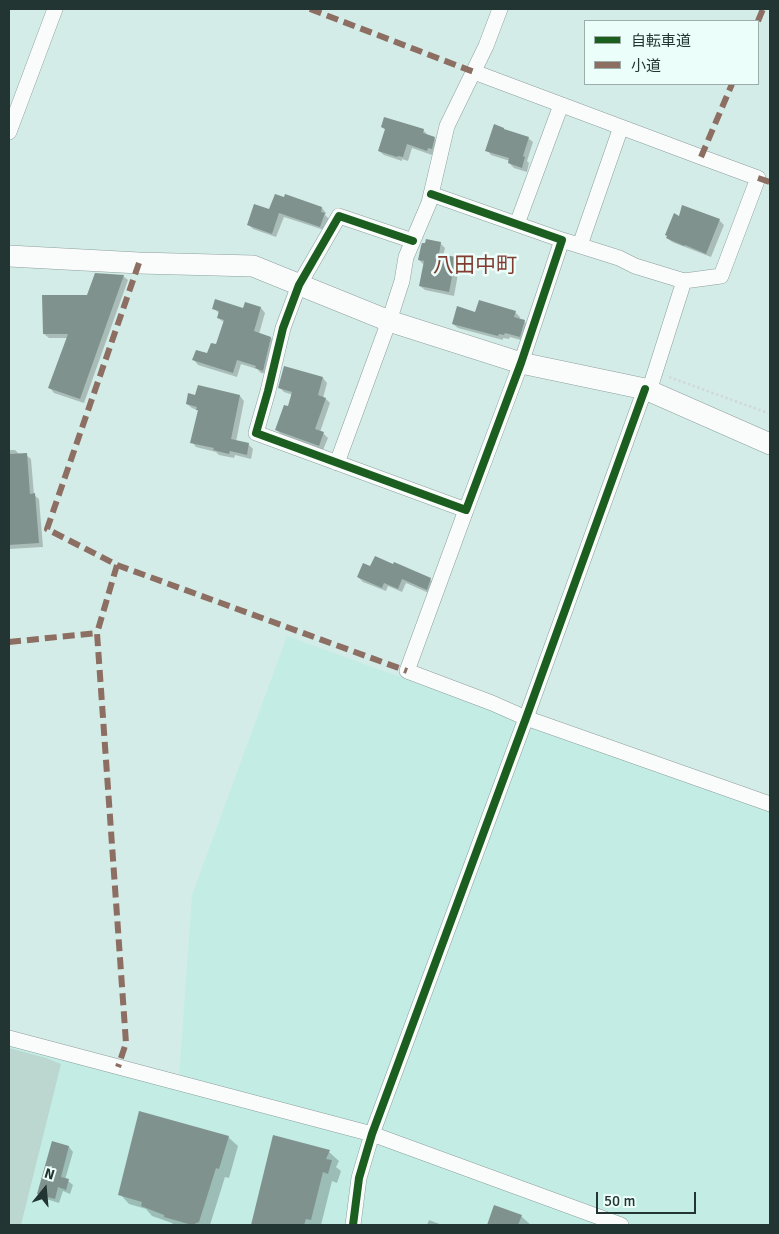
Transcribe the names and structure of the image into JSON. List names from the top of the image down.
{
  "districts": ["八田中町"],
  "legend": ["自転車道", "小道"],
  "scale_bar": "50 m",
  "north": "top"
}
